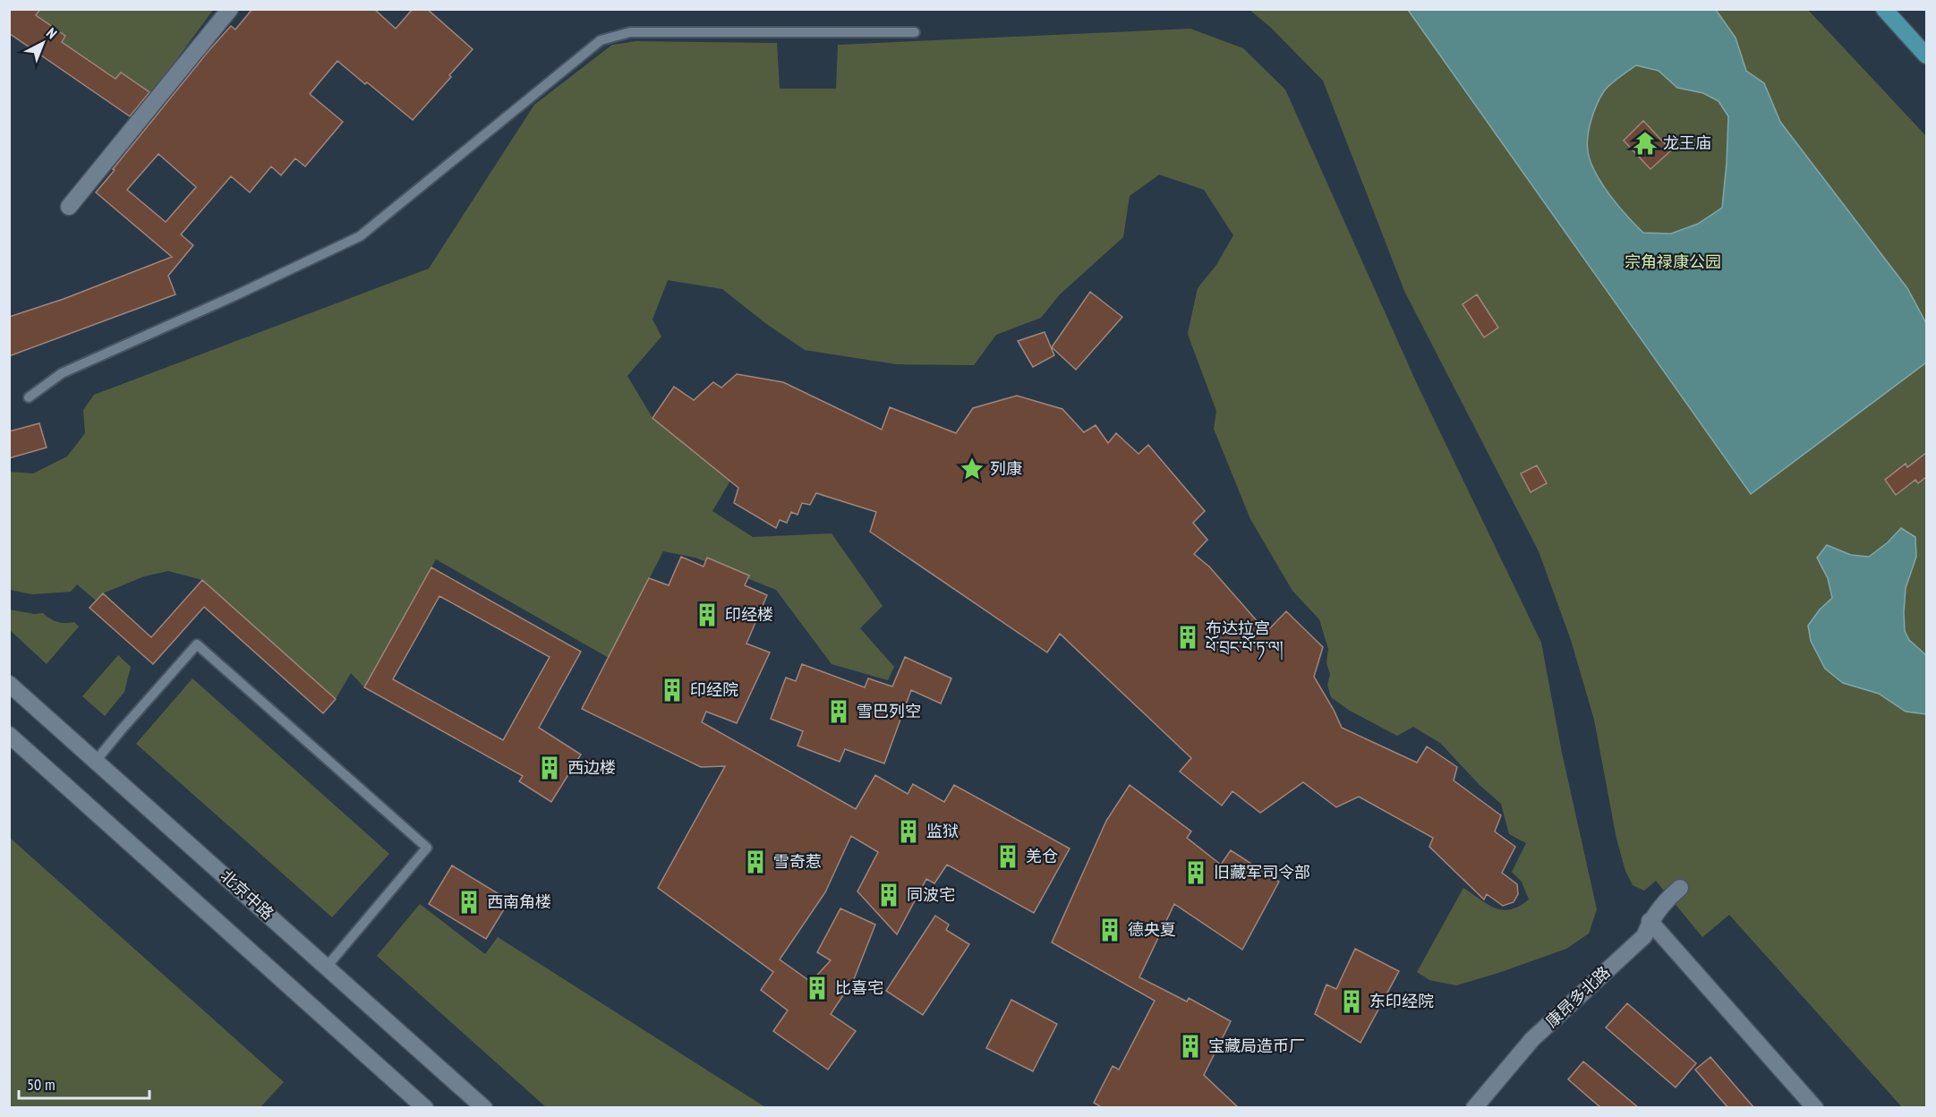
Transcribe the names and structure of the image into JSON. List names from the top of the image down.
{
  "streets": {
    "main road": ["北京中路", "康昂多北路"]
  },
  "parks": ["宗角禄康公园"],
  "places": {
    "temple": ["龙王庙"],
    "place": ["列康"],
    "building": [
      "印经楼",
      "布达拉宫 ཕོ་བྲང་པོ་ཏ་ལ།",
      "印经院",
      "雪巴列空",
      "西边楼",
      "监狱",
      "羌仓",
      "雪奇惹",
      "旧藏军司令部",
      "同波宅",
      "西南角楼",
      "德央夏",
      "比喜宅",
      "东印经院",
      "宝藏局造币厂"
    ]
  },
  "scale_bar": "50 m",
  "north": "top right"
}
